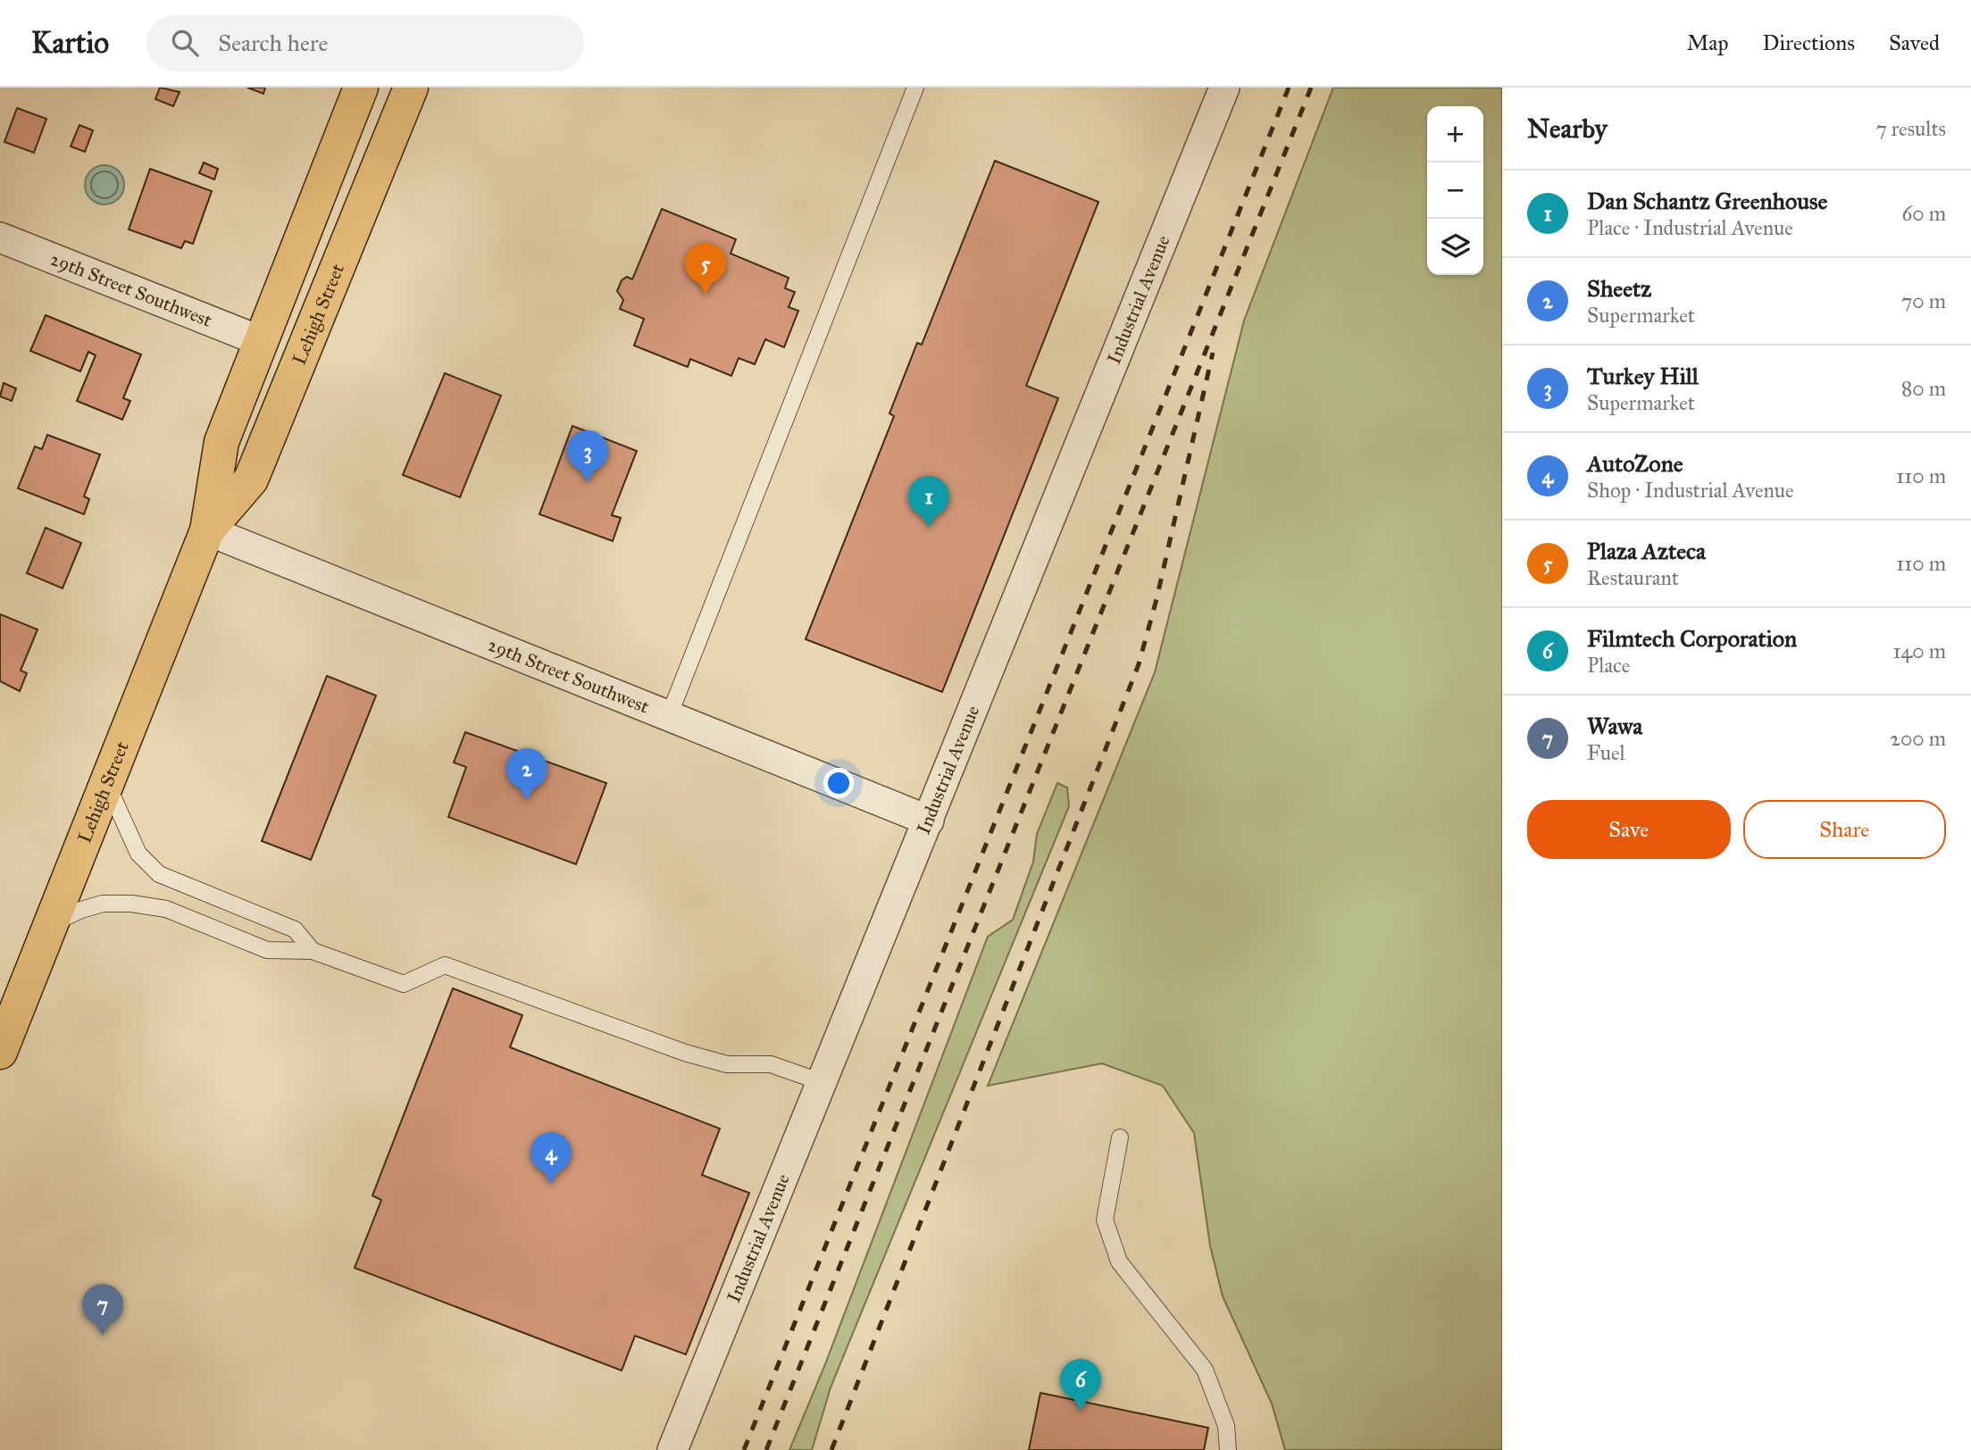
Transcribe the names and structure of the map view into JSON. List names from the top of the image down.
{
  "streets": {
    "highway": ["Lehigh Street"],
    "street": ["29th Street Southwest", "Industrial Avenue"]
  },
  "crossings": [
    ["29th Street Southwest", "Industrial Avenue"],
    ["29th Street Southwest", "Lehigh Street"]
  ],
  "page": {
    "header": "Kartio",
    "search": "Search here",
    "nav": ["Map", "Directions", "Saved"],
    "heading": ["Nearby", "7 results"],
    "map_buttons": ["+", "−"],
    "list": [
      {
        "mark": "1",
        "name": "Dan Schantz Greenhouse",
        "note": "Place · Industrial Avenue",
        "value": "60 m"
      },
      {
        "mark": "2",
        "name": "Sheetz",
        "note": "Supermarket",
        "value": "70 m"
      },
      {
        "mark": "3",
        "name": "Turkey Hill",
        "note": "Supermarket",
        "value": "80 m"
      },
      {
        "mark": "4",
        "name": "AutoZone",
        "note": "Shop · Industrial Avenue",
        "value": "110 m"
      },
      {
        "mark": "5",
        "name": "Plaza Azteca",
        "note": "Restaurant",
        "value": "110 m"
      },
      {
        "mark": "6",
        "name": "Filmtech Corporation",
        "note": "Place",
        "value": "140 m"
      },
      {
        "mark": "7",
        "name": "Wawa",
        "note": "Fuel",
        "value": "200 m"
      }
    ],
    "pins": [
      "5",
      "3",
      "1",
      "2",
      "4",
      "7",
      "6"
    ],
    "buttons": ["Save", "Share"]
  }
}
